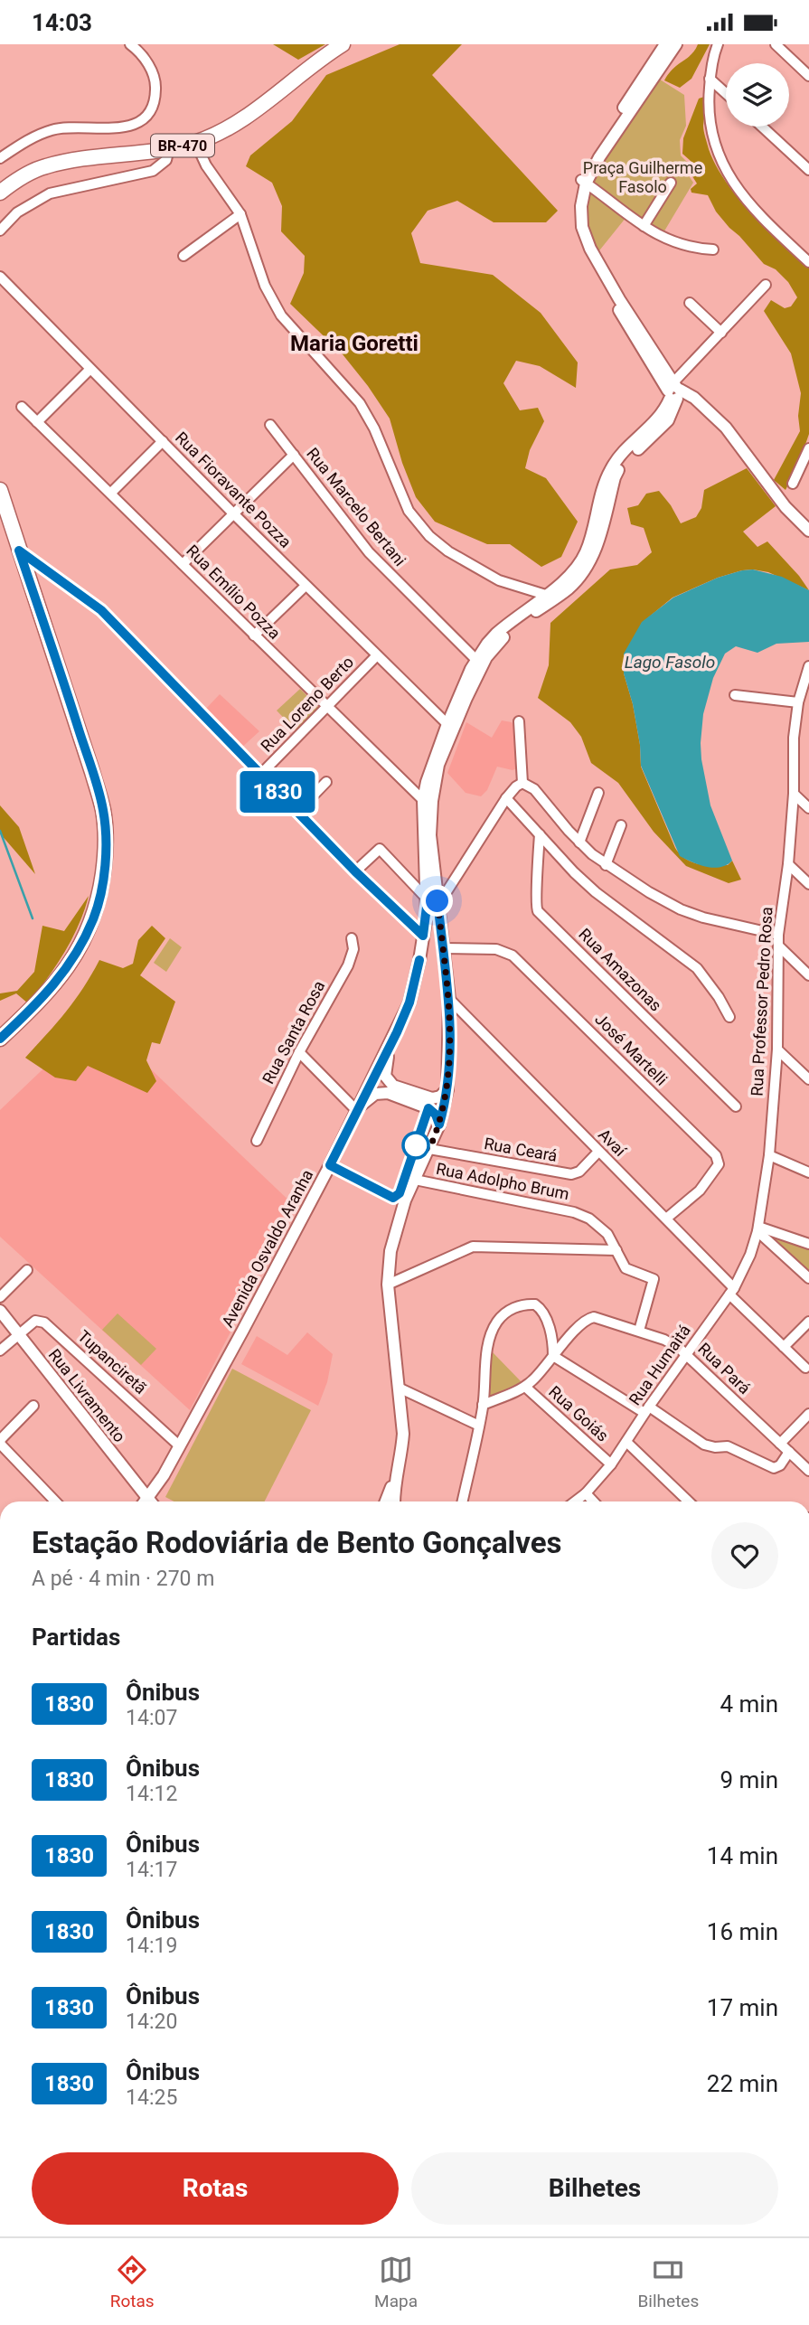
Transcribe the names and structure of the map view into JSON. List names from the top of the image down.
{
  "streets": {
    "highway": ["BR-470"],
    "main road": ["Avenida Osvaldo Aranha", "Rua Livramento"],
    "street": [
      "Rua Fioravante Pozza",
      "Rua Marcelo Bertani",
      "Rua Emílio Pozza",
      "Rua Loreno Berto",
      "Rua Amazonas",
      "Rua Professor Pedro Rosa",
      "Rua Santa Rosa",
      "José Martelli",
      "Avaí",
      "Rua Ceará",
      "Rua Adolpho Brum",
      "Tupanciretã",
      "Rua Humaitá",
      "Rua Pará",
      "Rua Goiás"
    ]
  },
  "crossings": [
    ["Rua Fioravante Pozza", "Rua Loreno Berto"],
    ["Rua Emílio Pozza", "Rua Loreno Berto"],
    ["Rua Professor Pedro Rosa", "Rua Humaitá"],
    ["José Martelli", "Avaí"],
    ["Avaí", "Rua Ceará"],
    ["Avaí", "Rua Humaitá"],
    ["Rua Adolpho Brum", "Rua Pará"],
    ["Avenida Osvaldo Aranha", "Tupanciretã"],
    ["Tupanciretã", "Rua Livramento"],
    ["Rua Humaitá", "Rua Pará"],
    ["Rua Humaitá", "Rua Goiás"],
    ["Rua Pará", "Rua Goiás"]
  ],
  "districts": ["Maria Goretti"],
  "water": ["Lago Fasolo"],
  "parks": ["Praça Guilherme Fasolo"],
  "lines": ["bus line 1830"],
  "page": {
    "status": "14:03",
    "on_map": "1830",
    "heading": [
      ["Estação Rodoviária de Bento Gonçalves", "A pé · 4 min · 270 m"],
      "Partidas"
    ],
    "list": [
      {
        "mark": "1830",
        "name": "Ônibus",
        "note": "14:07",
        "value": "4 min"
      },
      {
        "mark": "1830",
        "name": "Ônibus",
        "note": "14:12",
        "value": "9 min"
      },
      {
        "mark": "1830",
        "name": "Ônibus",
        "note": "14:17",
        "value": "14 min"
      },
      {
        "mark": "1830",
        "name": "Ônibus",
        "note": "14:19",
        "value": "16 min"
      },
      {
        "mark": "1830",
        "name": "Ônibus",
        "note": "14:20",
        "value": "17 min"
      },
      {
        "mark": "1830",
        "name": "Ônibus",
        "note": "14:25",
        "value": "22 min"
      }
    ],
    "buttons": ["Rotas", "Bilhetes"],
    "tabs": ["Rotas", "Mapa", "Bilhetes"]
  }
}
